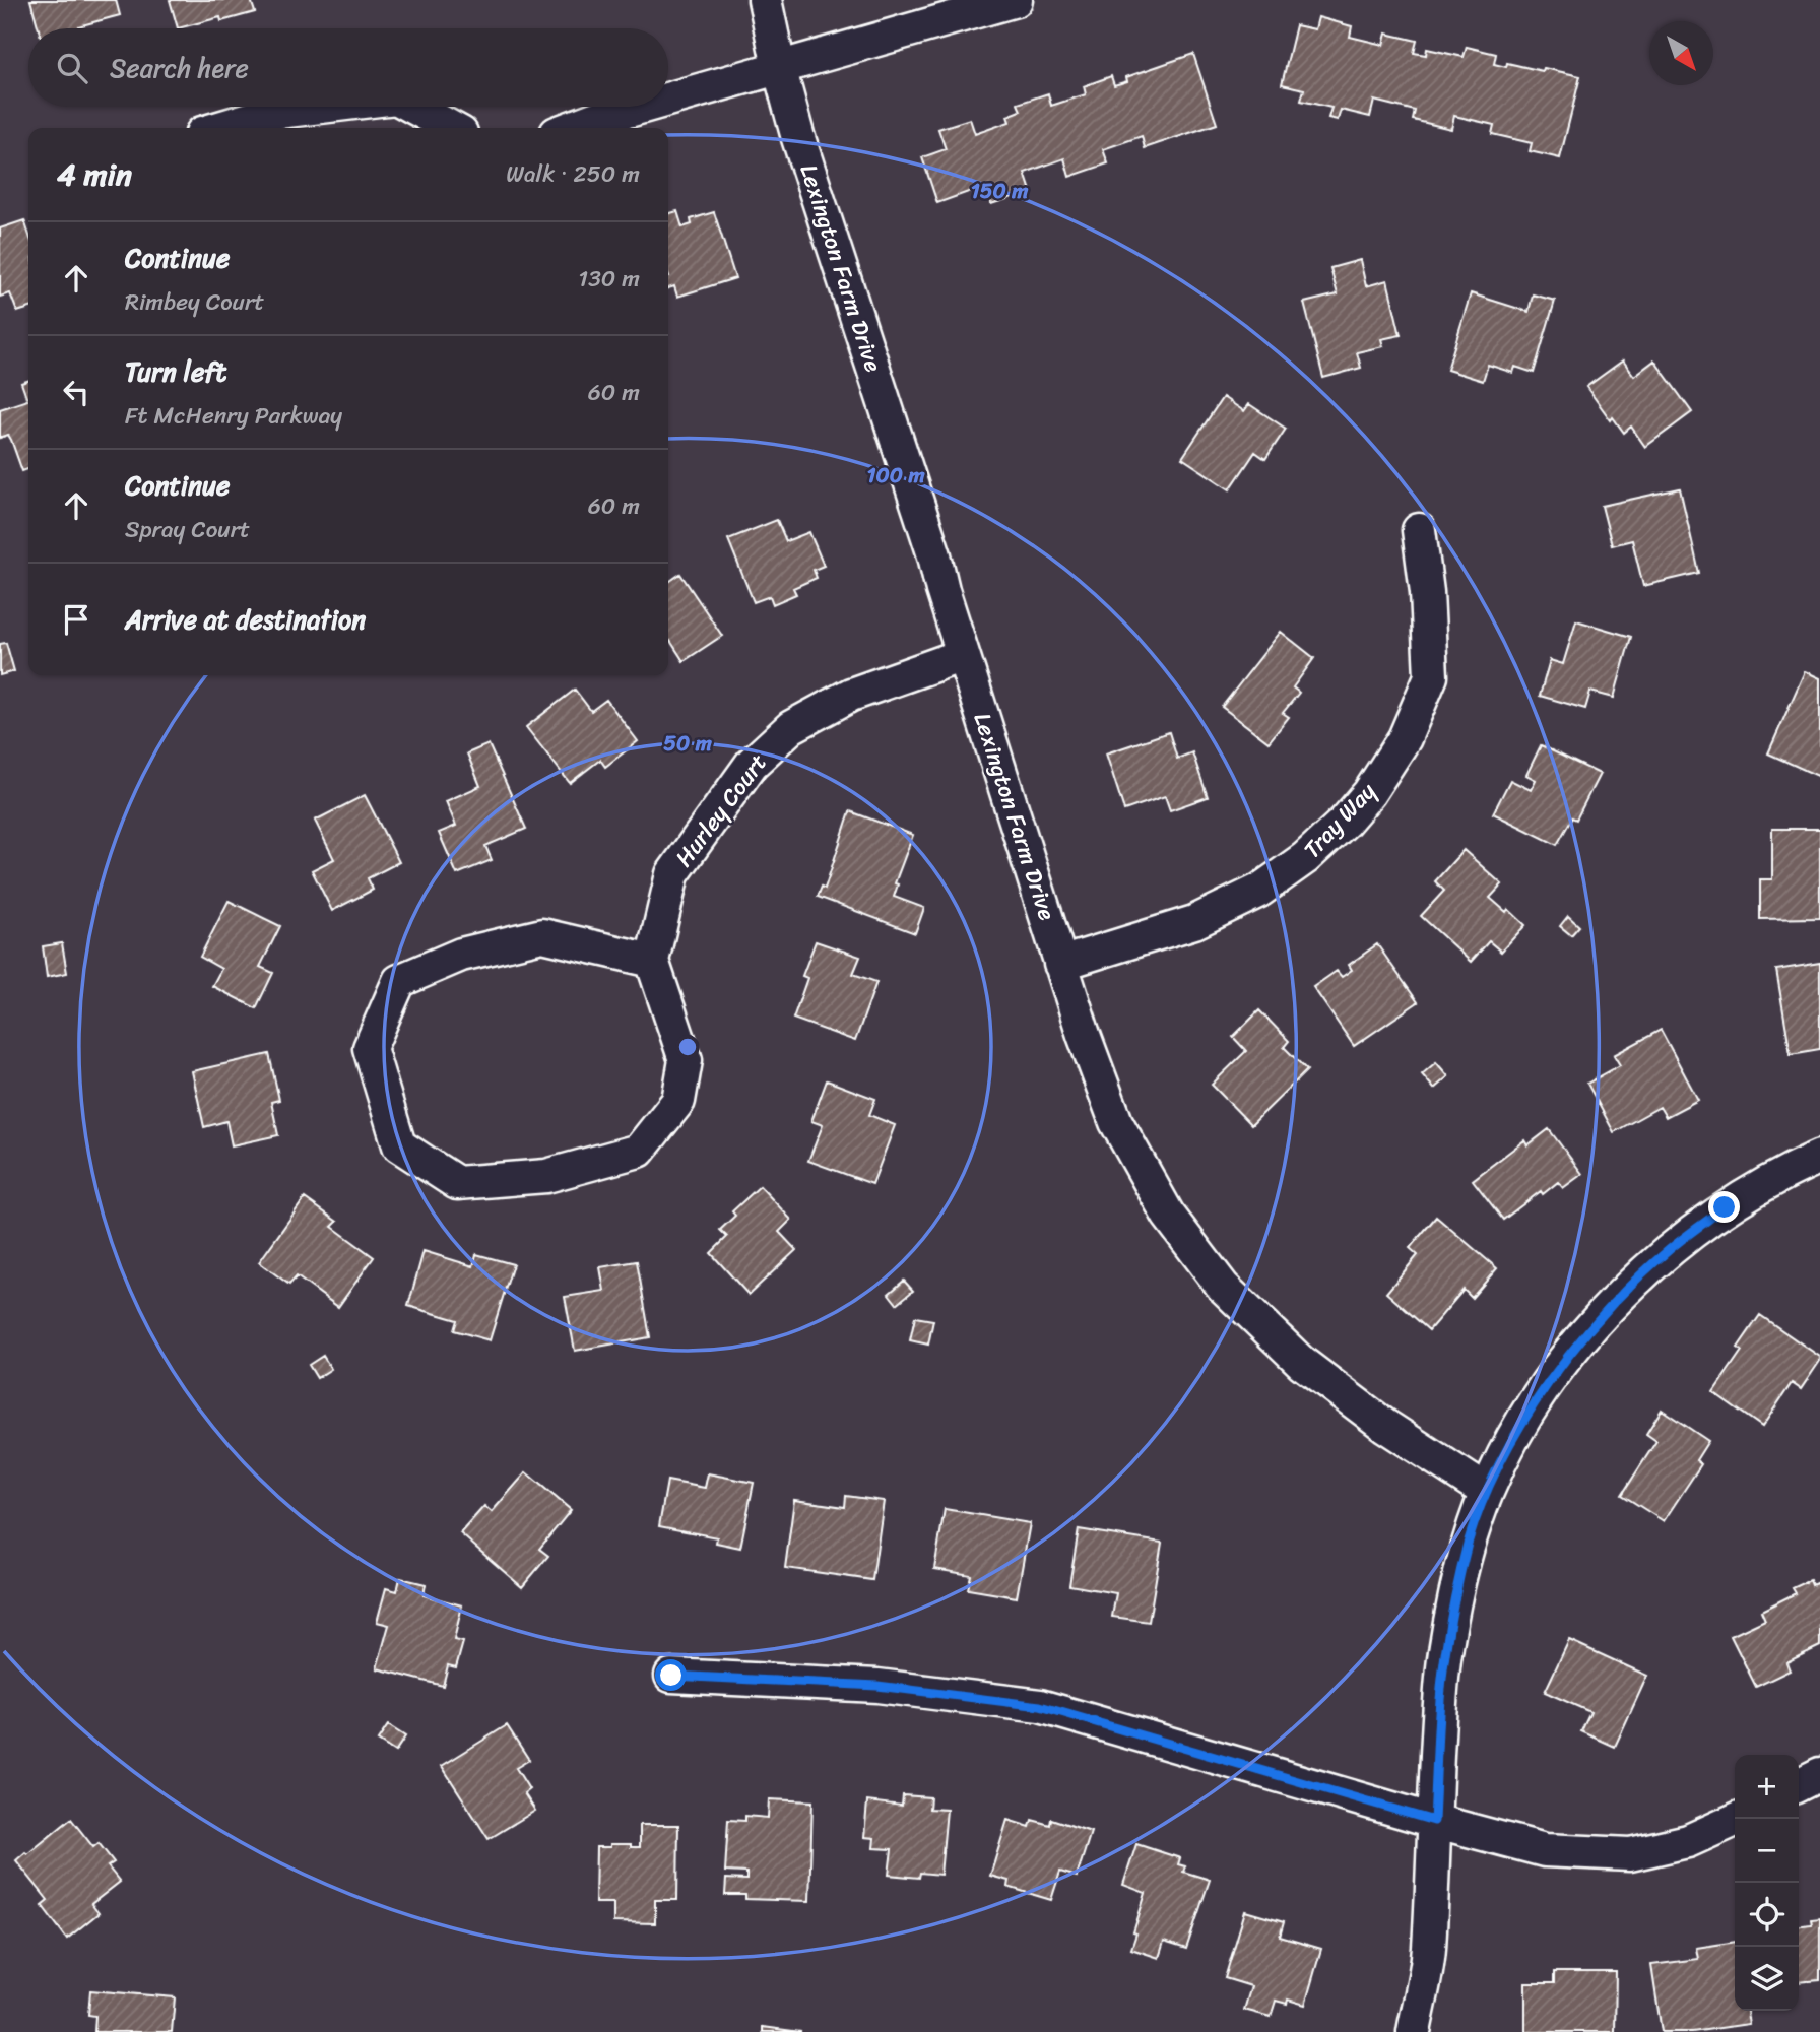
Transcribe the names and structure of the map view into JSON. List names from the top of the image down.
{
  "streets": {
    "street": ["Lexington Farm Drive", "Hurley Court", "Tray Way"]
  },
  "crossings": [
    ["Lexington Farm Drive", "Hurley Court"],
    ["Lexington Farm Drive", "Tray Way"]
  ],
  "north": "bottom right",
  "page": {
    "search": "Search here",
    "heading": ["4 min", "Walk · 250 m"],
    "list": [
      ["Continue", "Rimbey Court", "130 m"],
      ["Turn left", "Ft McHenry Parkway", "60 m"],
      ["Continue", "Spray Court", "60 m"],
      "Arrive at destination"
    ],
    "map_buttons": ["+", "−"]
  },
  "rings": ["150 m", "100 m", "50 m"]
}
